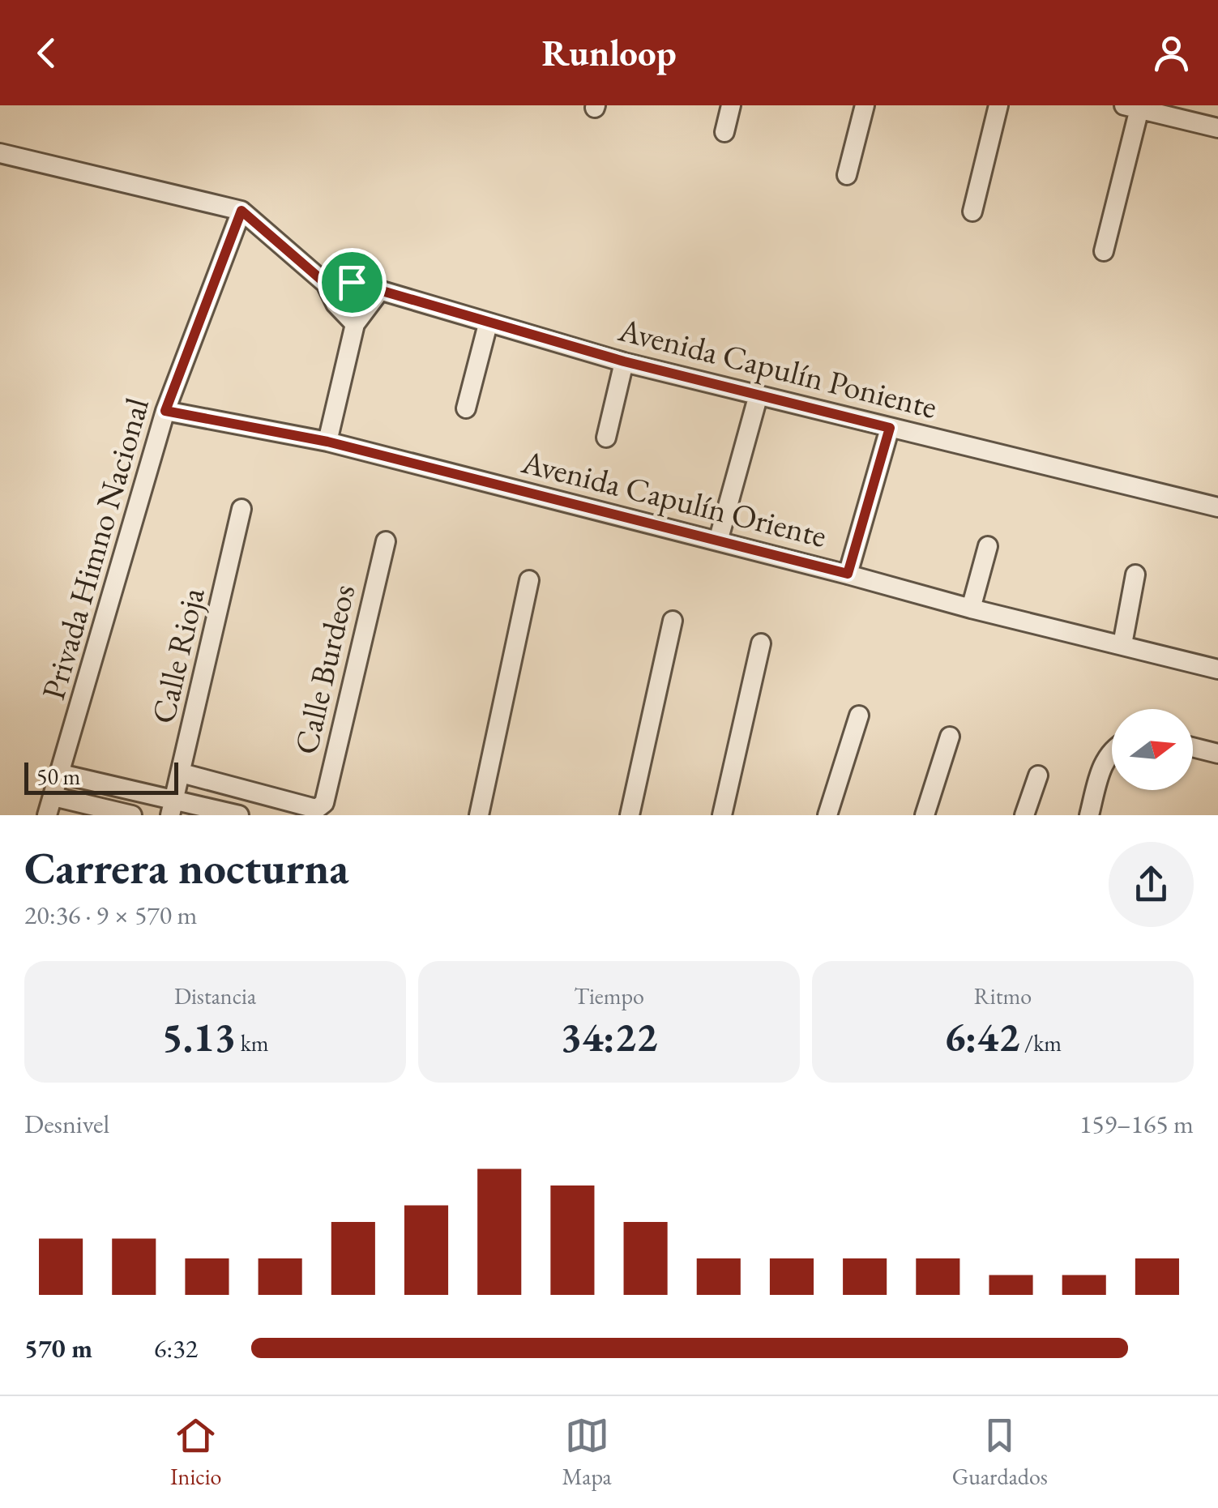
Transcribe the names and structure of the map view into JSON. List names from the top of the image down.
{
  "streets": {
    "street": [
      "Avenida Capulín Poniente",
      "Avenida Capulín Oriente",
      "Privada Himno Nacional",
      "Calle Rioja",
      "Calle Burdeos"
    ]
  },
  "crossings": [
    ["Avenida Capulín Oriente", "Privada Himno Nacional"],
    ["Calle Rioja", "Calle Burdeos"]
  ],
  "scale_bar": "50 m",
  "north": "right",
  "page": {
    "header": "Runloop",
    "scale": "50 m",
    "heading": ["Carrera nocturna", "20:36 · 9 × 570 m"],
    "stats": [
      ["Distancia", "5.13 km"],
      ["Tiempo", "34:22"],
      ["Ritmo", "6:42 /km"]
    ],
    "chart": ["Desnivel", "159–165 m"],
    "list": [
      {
        "name": "570 m",
        "note": "6:32"
      }
    ],
    "tabs": ["Inicio", "Mapa", "Guardados"]
  }
}
